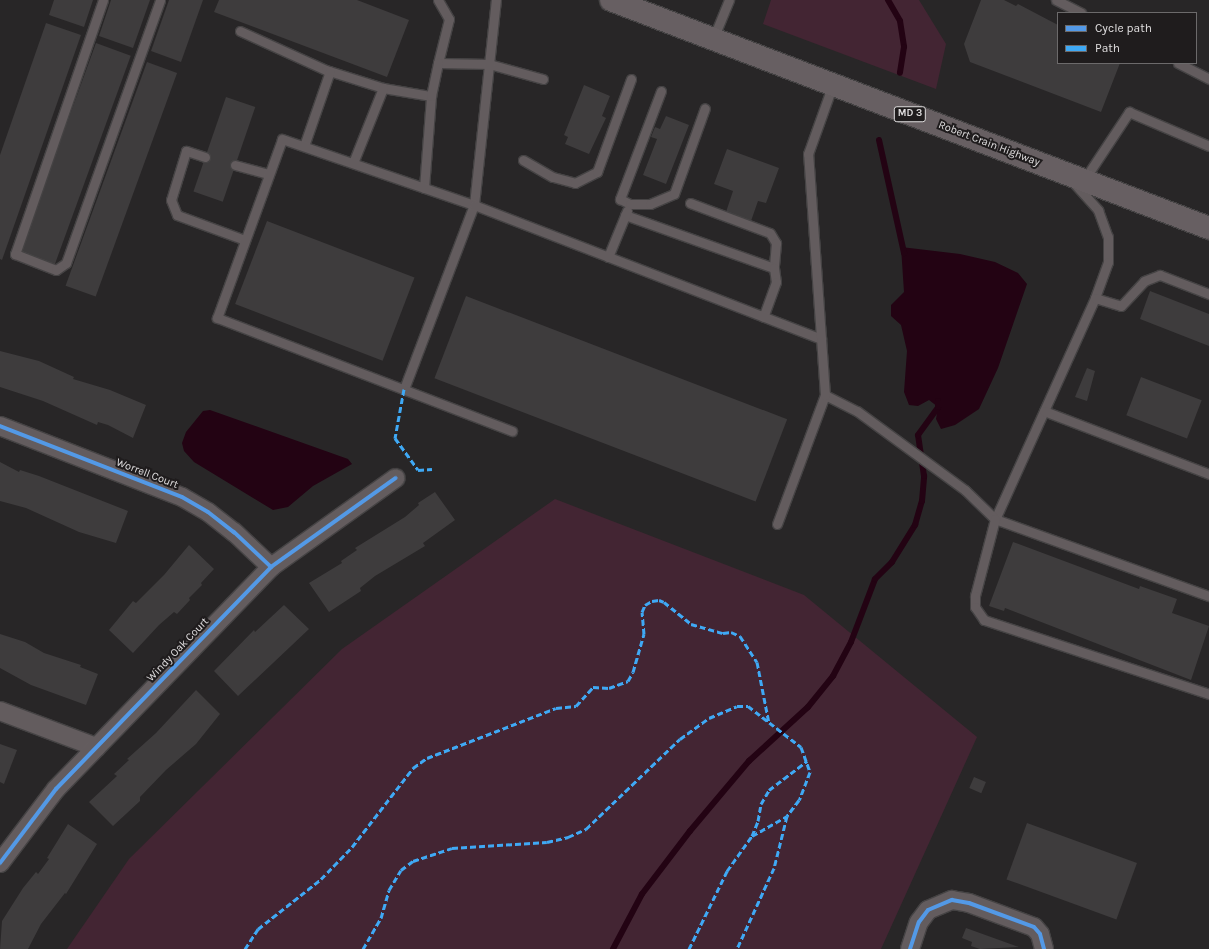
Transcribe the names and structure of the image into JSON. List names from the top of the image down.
{
  "streets": {
    "highway": ["MD 3", "Robert Crain Highway"],
    "street": ["Worrell Court", "Windy Oak Court"]
  },
  "crossings": [
    ["Worrell Court", "Windy Oak Court"]
  ],
  "legend": ["Cycle path", "Path"]
}
